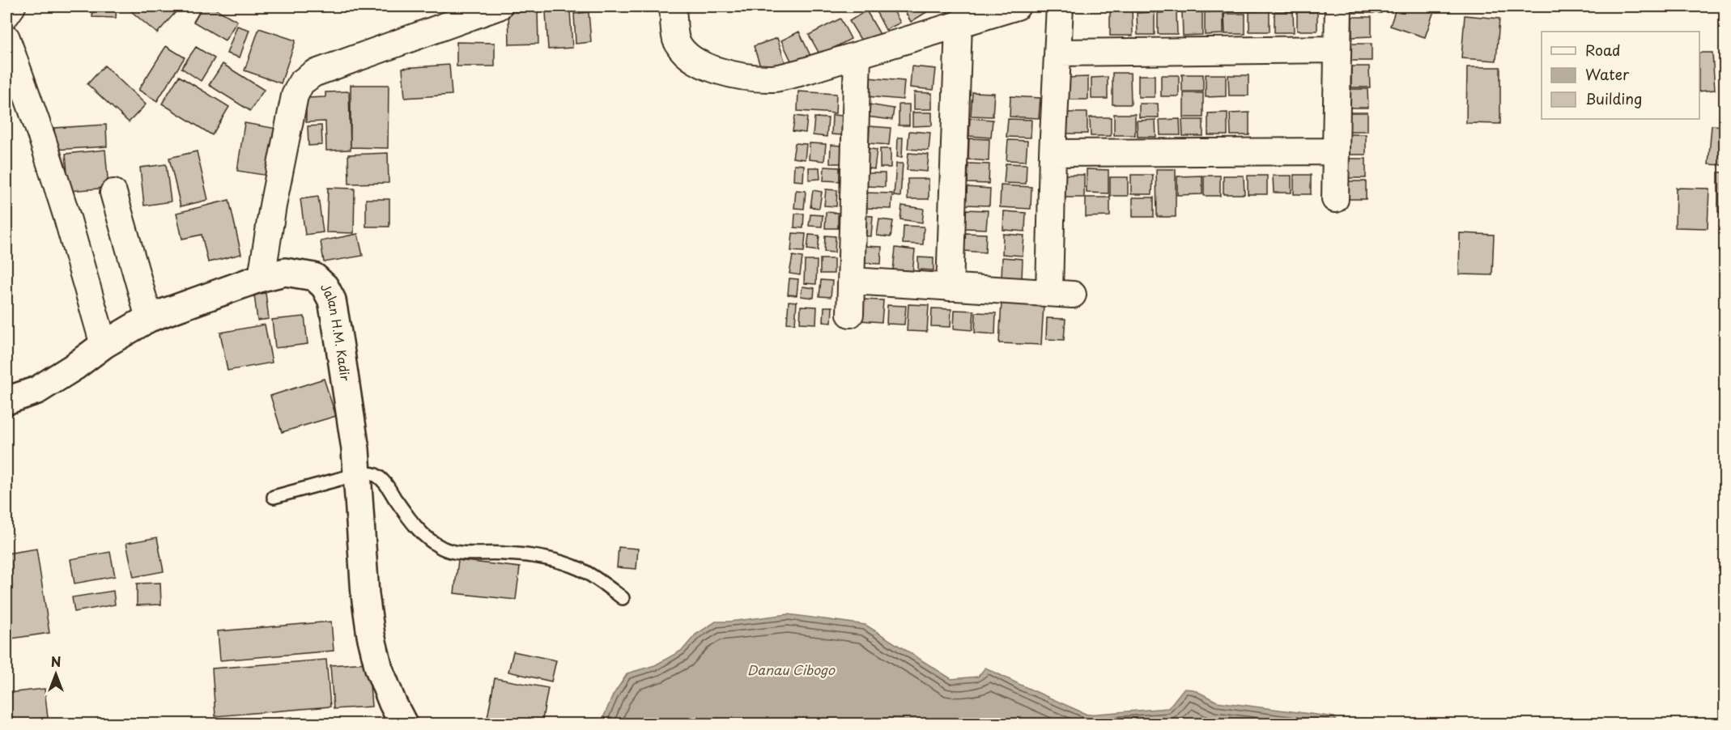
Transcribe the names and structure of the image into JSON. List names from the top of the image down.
{
  "streets": {
    "street": ["Jalan H.M. Kadir"]
  },
  "water": ["Danau Cibogo"],
  "legend": ["Road", "Water", "Building"],
  "north": "top"
}
